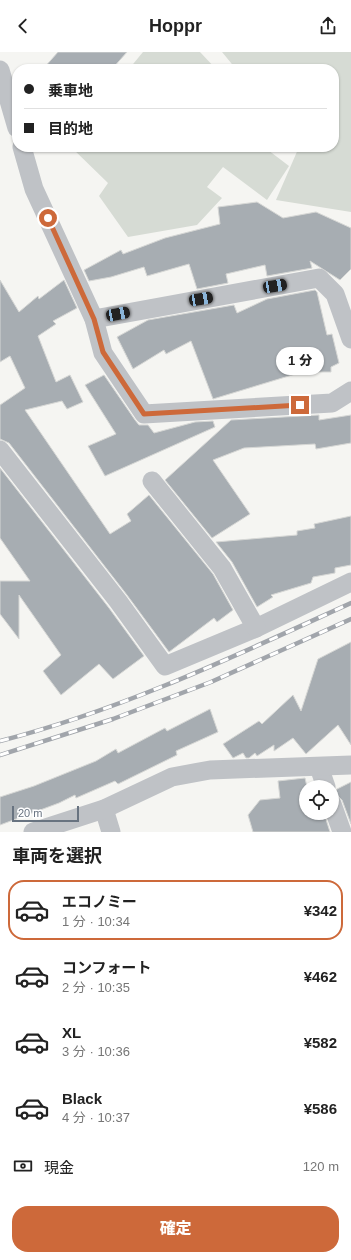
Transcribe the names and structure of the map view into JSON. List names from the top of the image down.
{
  "scale_bar": "20 m",
  "page": {
    "header": "Hoppr",
    "banner": ["乗車地", "目的地"],
    "bubble": "1 分",
    "scale": "20 m",
    "heading": "車両を選択",
    "list": [
      {
        "name": "エコノミー",
        "note": "1 分 · 10:34",
        "value": "¥342"
      },
      {
        "name": "コンフォート",
        "note": "2 分 · 10:35",
        "value": "¥462"
      },
      {
        "name": "XL",
        "note": "3 分 · 10:36",
        "value": "¥582"
      },
      {
        "name": "Black",
        "note": "4 分 · 10:37",
        "value": "¥586"
      }
    ],
    "pay": ["現金", "120 m"],
    "buttons": "確定"
  }
}
